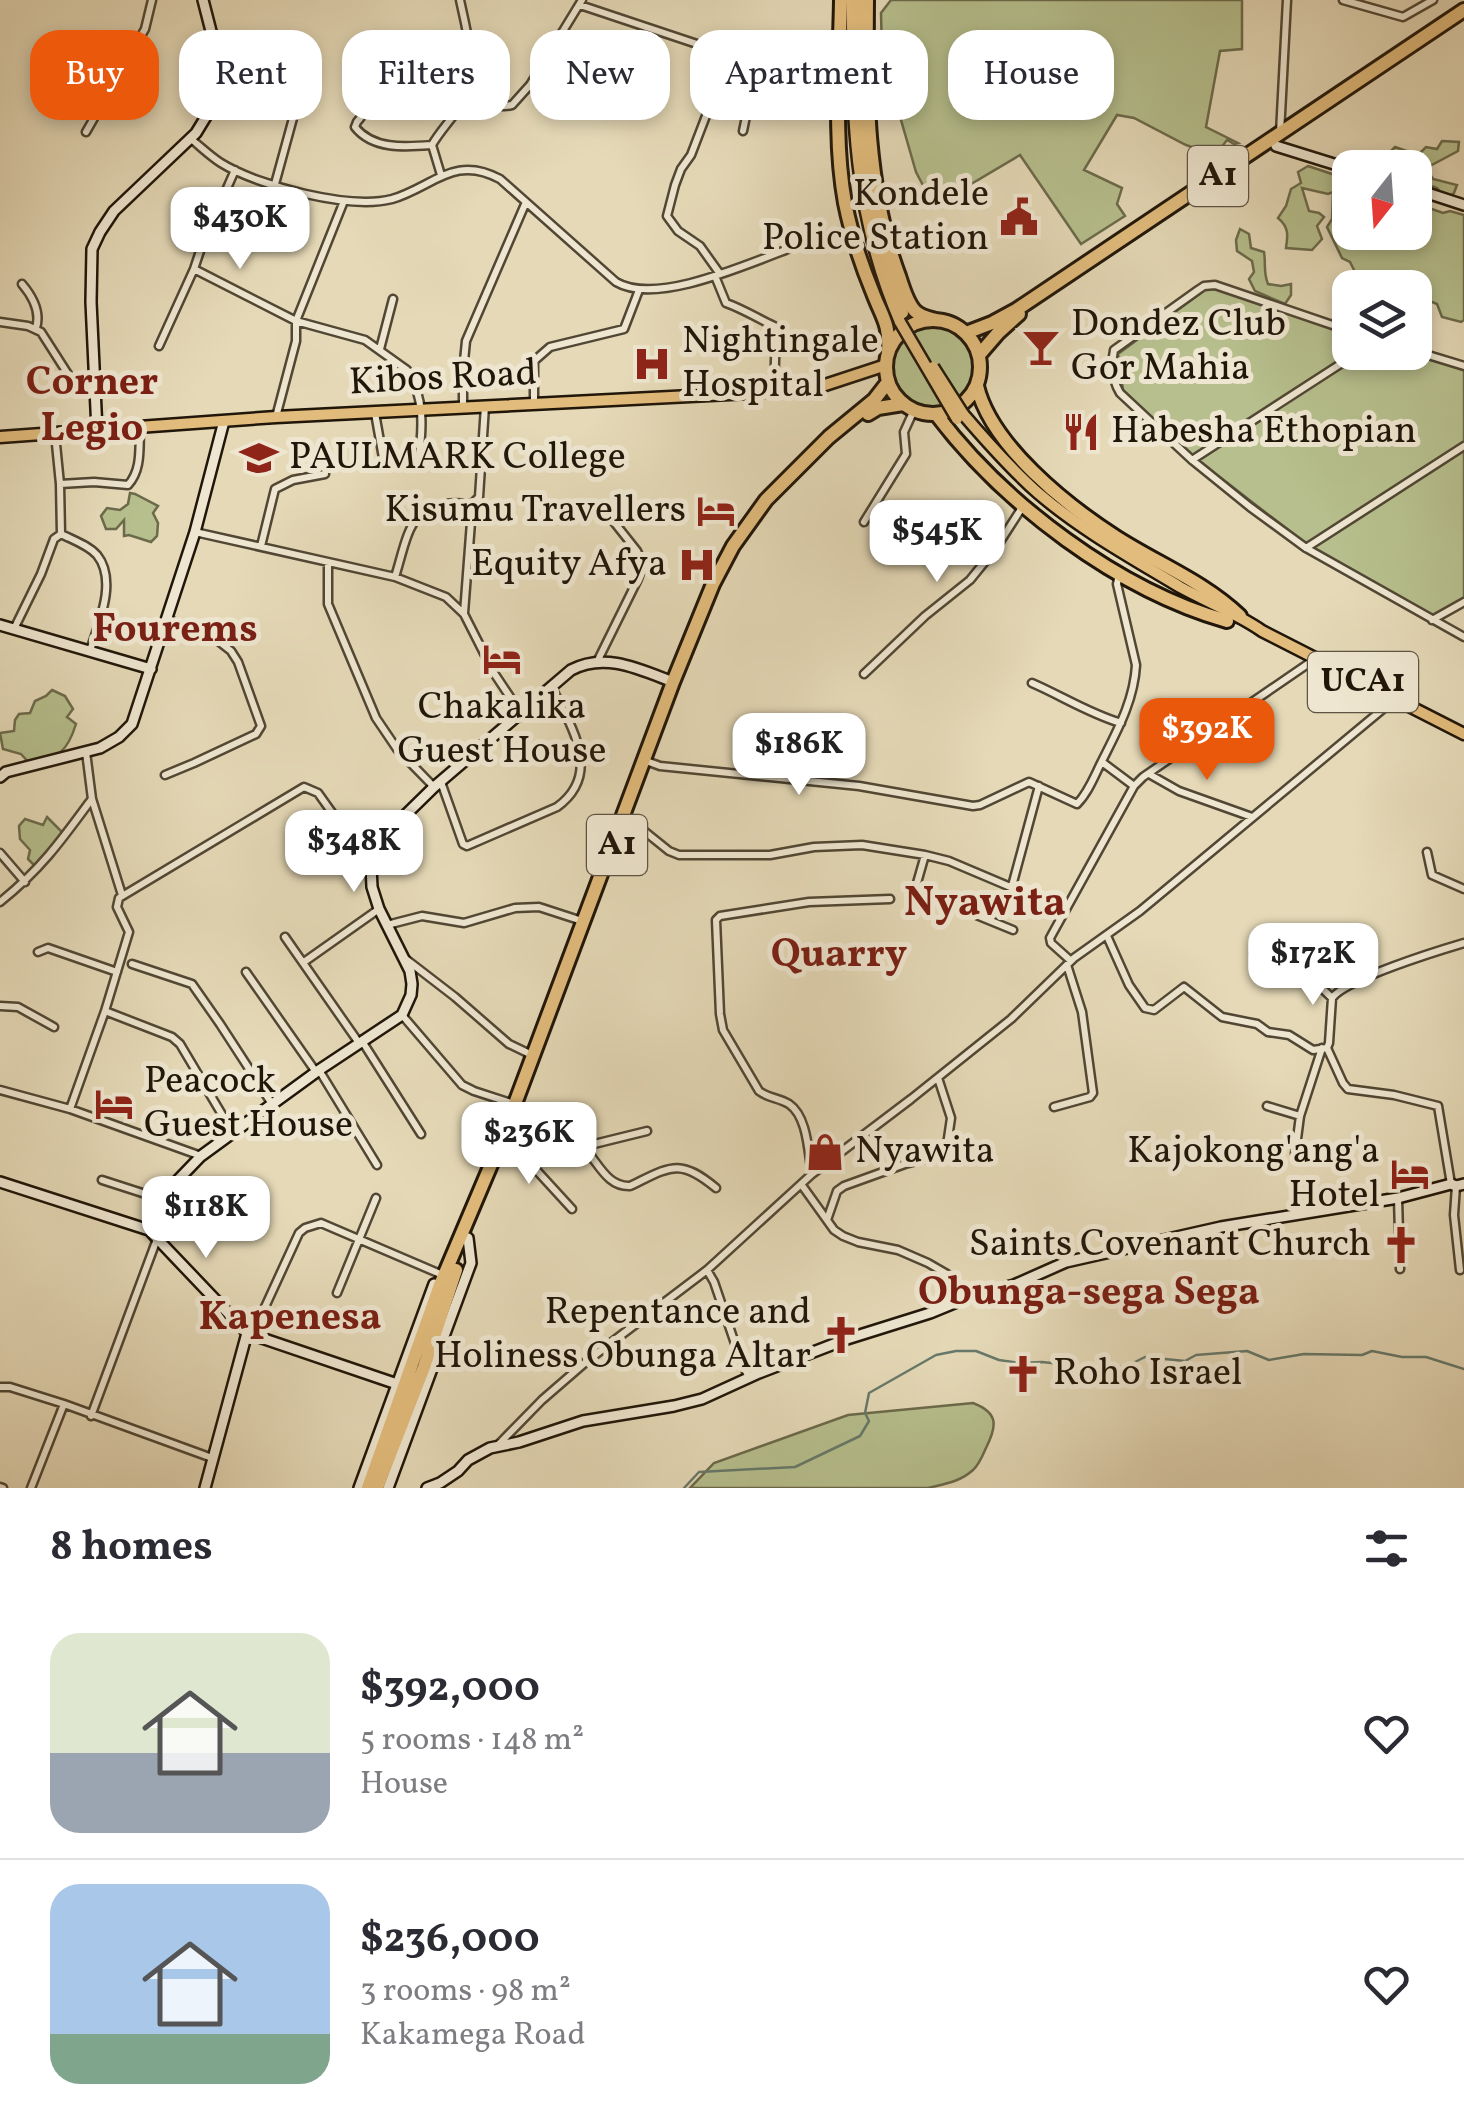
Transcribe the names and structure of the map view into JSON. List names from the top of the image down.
{
  "streets": {
    "highway": ["A1"],
    "main road": ["Kibos Road", "UCA1"]
  },
  "crossings": [
    ["A1", "Kibos Road"]
  ],
  "districts": [
    "Corner Legio",
    "Fourems",
    "Nyawita",
    "Quarry",
    "Obunga-sega Sega",
    "Kapenesa"
  ],
  "places": {
    "public building": ["Kondele Police Station"],
    "bar": ["Dondez Club Gor Mahia"],
    "hospital": ["Nightingale Hospital", "Equity Afya"],
    "restaurant": ["Habesha Ethopian"],
    "school or university": ["PAULMARK College"],
    "hotel": [
      "Kisumu Travellers",
      "Chakalika Guest House",
      "Peacock Guest House",
      "Kajokong'ang'a Hotel"
    ],
    "shop": ["Nyawita"],
    "church": ["Saints Covenant Church", "Repentance and Holiness Obunga Altar", "Roho Israel"]
  },
  "north": "bottom",
  "page": {
    "chip": [
      "Buy",
      "Rent",
      "Filters",
      "New",
      "Apartment",
      "House"
    ],
    "price": [
      "$430K",
      "$545K",
      "$392K",
      "$186K",
      "$348K",
      "$172K",
      "$236K",
      "$118K"
    ],
    "heading": "8 homes",
    "list": [
      {
        "name": "$392,000",
        "note": "5 rooms · 148 m² · House"
      },
      {
        "name": "$236,000",
        "note": "3 rooms · 98 m² · Kakamega Road"
      }
    ]
  }
}
